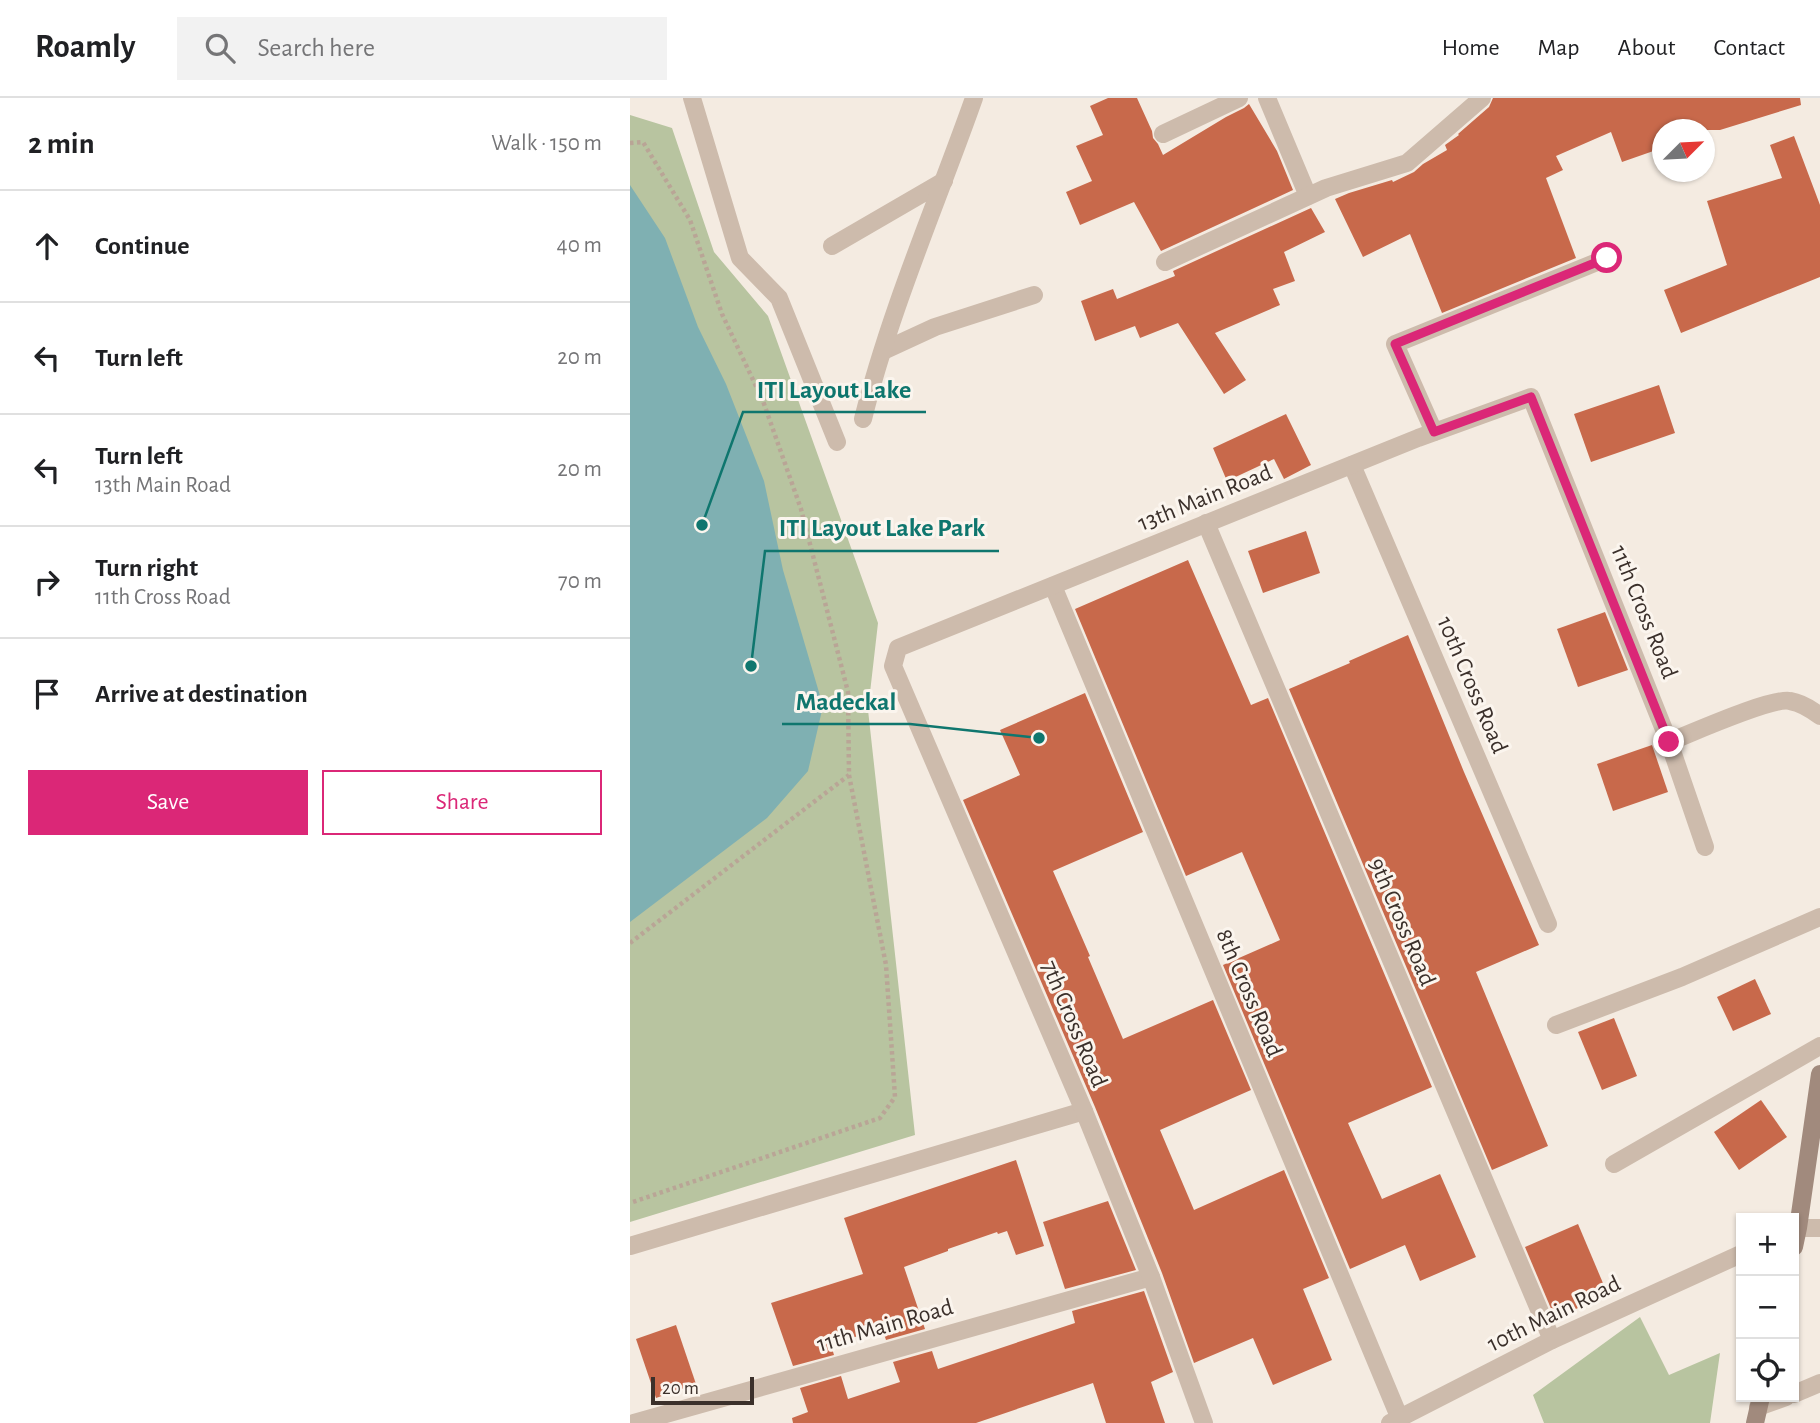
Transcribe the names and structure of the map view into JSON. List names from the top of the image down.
{
  "streets": {
    "street": [
      "13th Main Road",
      "11th Cross Road",
      "10th Cross Road",
      "9th Cross Road",
      "8th Cross Road",
      "7th Cross Road",
      "10th Main Road",
      "11th Main Road"
    ]
  },
  "crossings": [
    ["13th Main Road", "11th Cross Road"],
    ["13th Main Road", "10th Cross Road"],
    ["13th Main Road", "9th Cross Road"],
    ["13th Main Road", "8th Cross Road"],
    ["13th Main Road", "7th Cross Road"],
    ["9th Cross Road", "10th Main Road"],
    ["8th Cross Road", "10th Main Road"],
    ["7th Cross Road", "11th Main Road"]
  ],
  "places": ["ITI Layout Lake", "ITI Layout Lake Park", "Madeckal"],
  "scale_bar": "20 m",
  "north": "top right",
  "page": {
    "header": "Roamly",
    "search": "Search here",
    "nav": [
      "Home",
      "Map",
      "About",
      "Contact"
    ],
    "heading": ["2 min", "Walk · 150 m"],
    "list": [
      ["Continue", "40 m"],
      ["Turn left", "20 m"],
      ["Turn left", "13th Main Road", "20 m"],
      ["Turn right", "11th Cross Road", "70 m"],
      "Arrive at destination"
    ],
    "buttons": ["Save", "Share"],
    "map_buttons": ["+", "−"],
    "scale": "20 m"
  }
}
